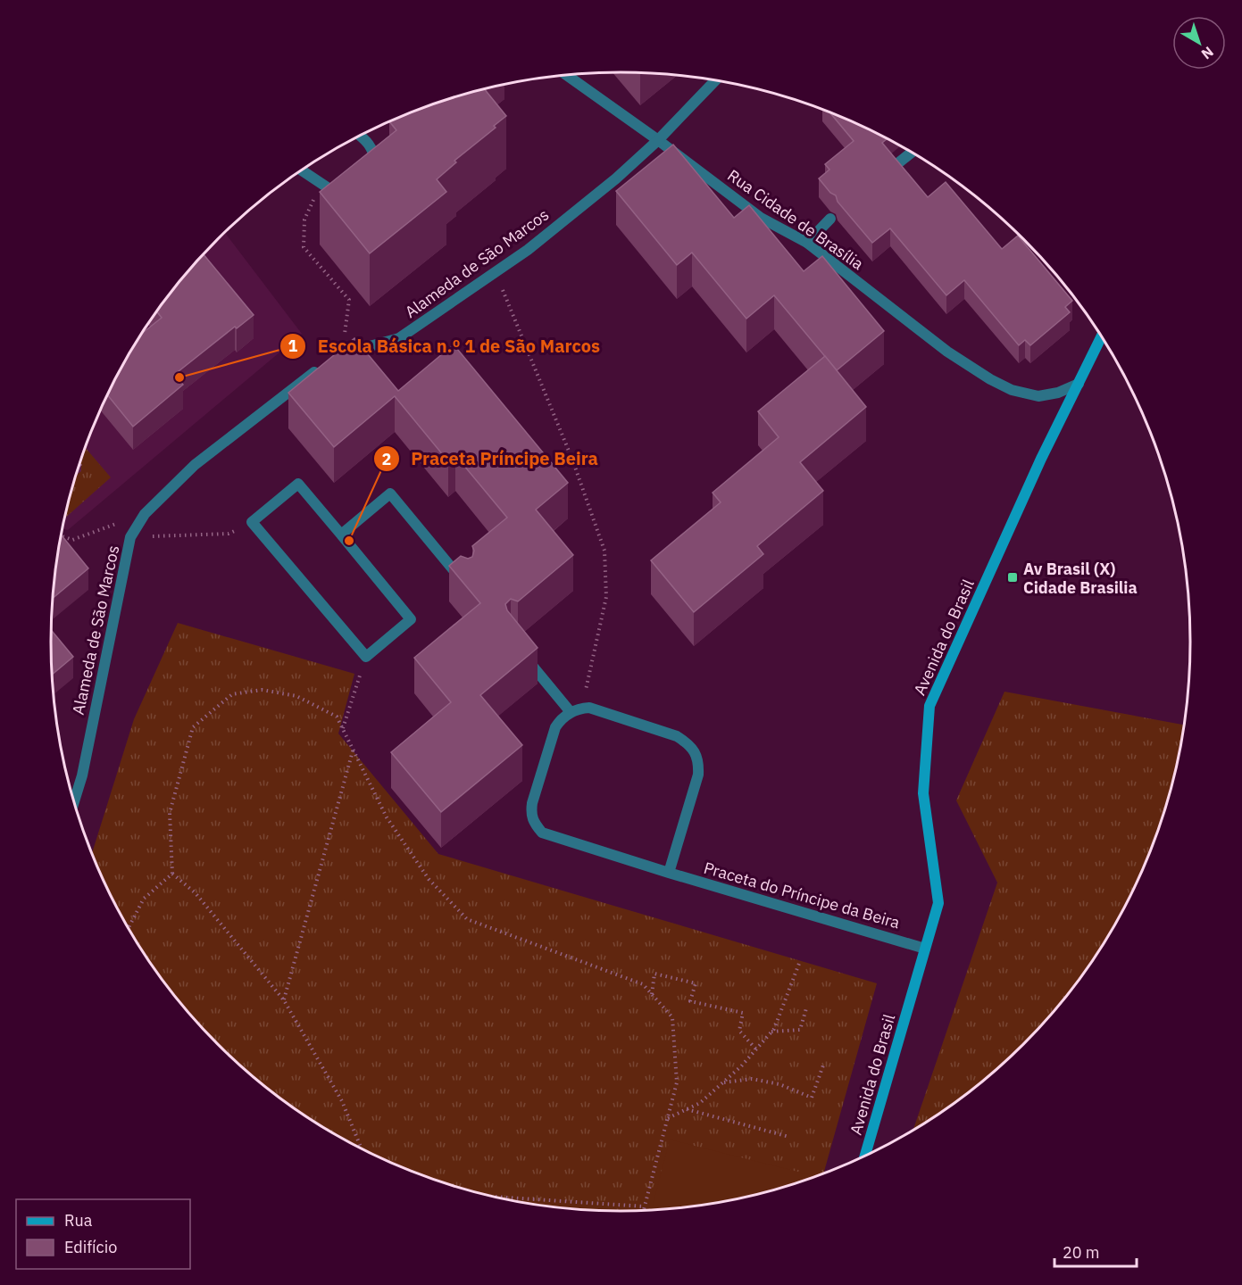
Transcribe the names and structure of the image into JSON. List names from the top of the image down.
{
  "streets": {
    "street": [
      "Rua Cidade de Brasília",
      "Alameda de São Marcos",
      "Avenida do Brasil",
      "Praceta do Príncipe da Beira"
    ]
  },
  "crossings": [
    ["Rua Cidade de Brasília", "Alameda de São Marcos"],
    ["Rua Cidade de Brasília", "Avenida do Brasil"],
    ["Avenida do Brasil", "Praceta do Príncipe da Beira"]
  ],
  "places": {
    "other": ["Escola Básica n.º 1 de São Marcos", "Praceta Príncipe Beira"],
    "transit": ["Av Brasil (X) Cidade Brasilia"]
  },
  "legend": ["Rua", "Edifício"],
  "scale_bar": "20 m",
  "north": "bottom right"
}
